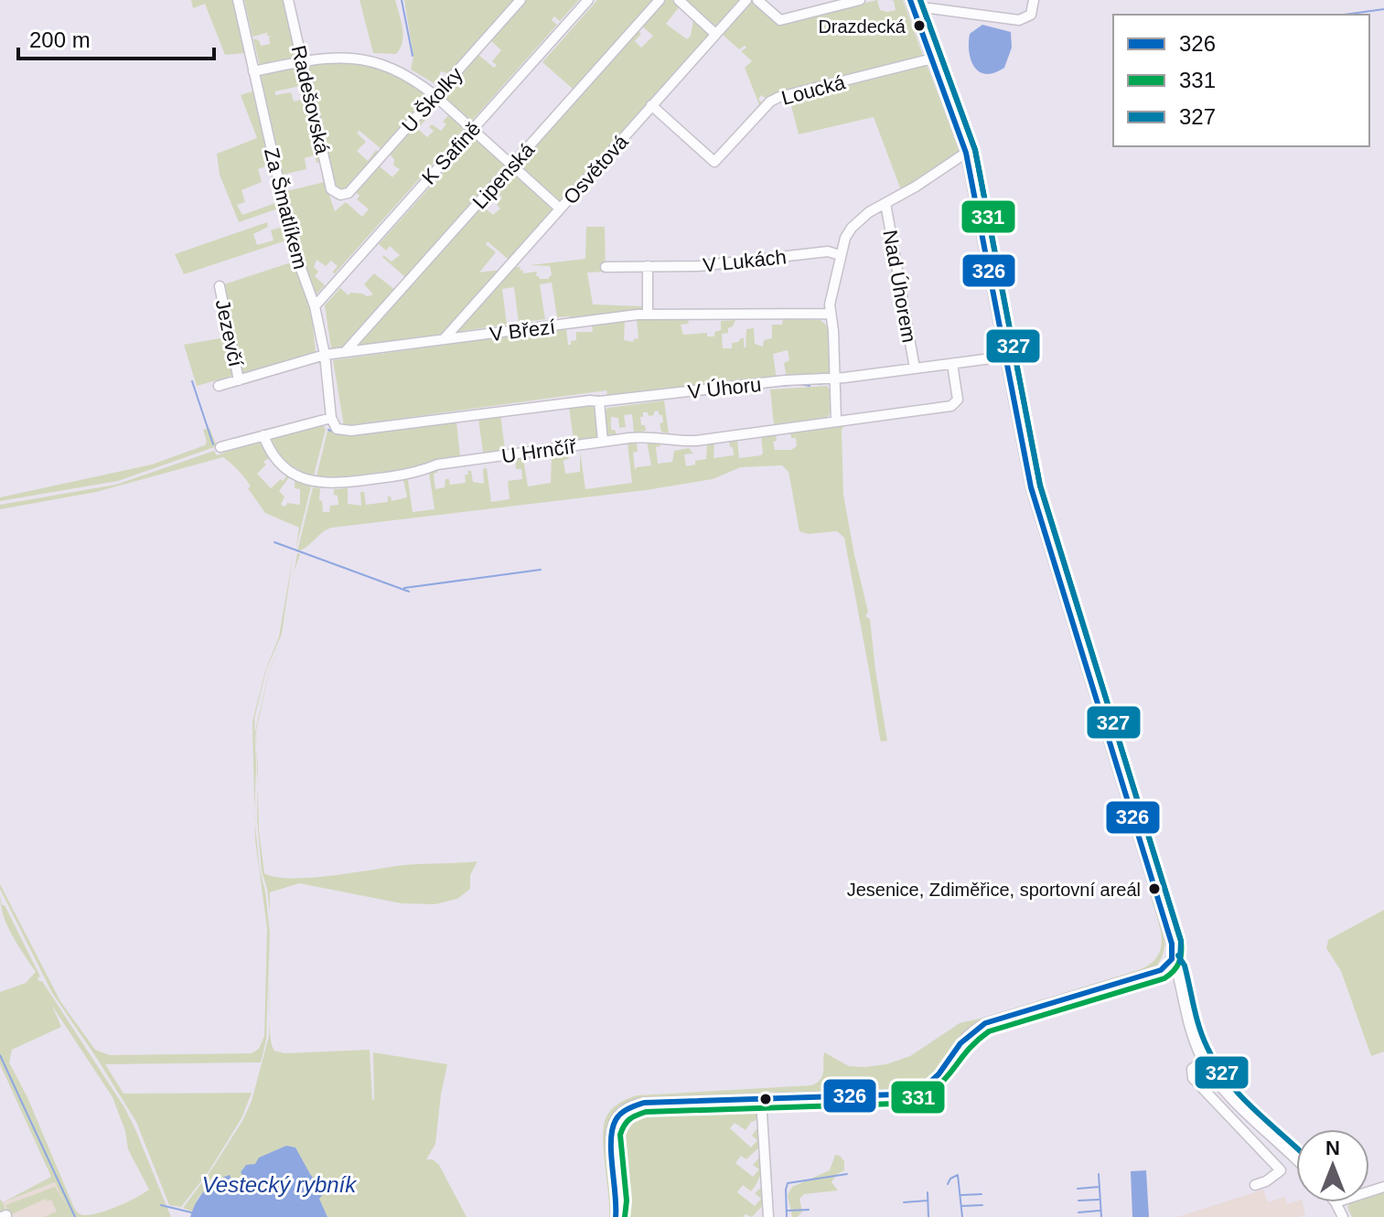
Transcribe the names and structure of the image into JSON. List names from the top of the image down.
{
  "streets": {
    "street": [
      "Loucká",
      "Radešovská",
      "U Školky",
      "K Safině",
      "Osvětová",
      "Lipenská",
      "Za Šmatlíkem",
      "V Lukách",
      "Nad Úhorem",
      "V Březí",
      "Jezevčí",
      "V Úhoru",
      "U Hrnčíř"
    ]
  },
  "crossings": [
    ["Loucká", "Osvětová"],
    ["Radešovská", "U Školky"],
    ["K Safině", "Za Šmatlíkem"],
    ["Osvětová", "V Březí"],
    ["Lipenská", "V Březí"],
    ["Za Šmatlíkem", "V Březí"],
    ["Za Šmatlíkem", "V Úhoru"],
    ["Nad Úhorem", "V Úhoru"],
    ["V Březí", "Jezevčí"],
    ["V Úhoru", "U Hrnčíř"]
  ],
  "water": ["Vestecký rybník"],
  "places": ["Drazdecká", "Jesenice, Zdiměřice, sportovní areál"],
  "lines": ["transit line 326", "transit line 331", "transit line 327"],
  "legend": ["326", "331", "327"],
  "scale_bar": "200 m",
  "north": "top"
}
